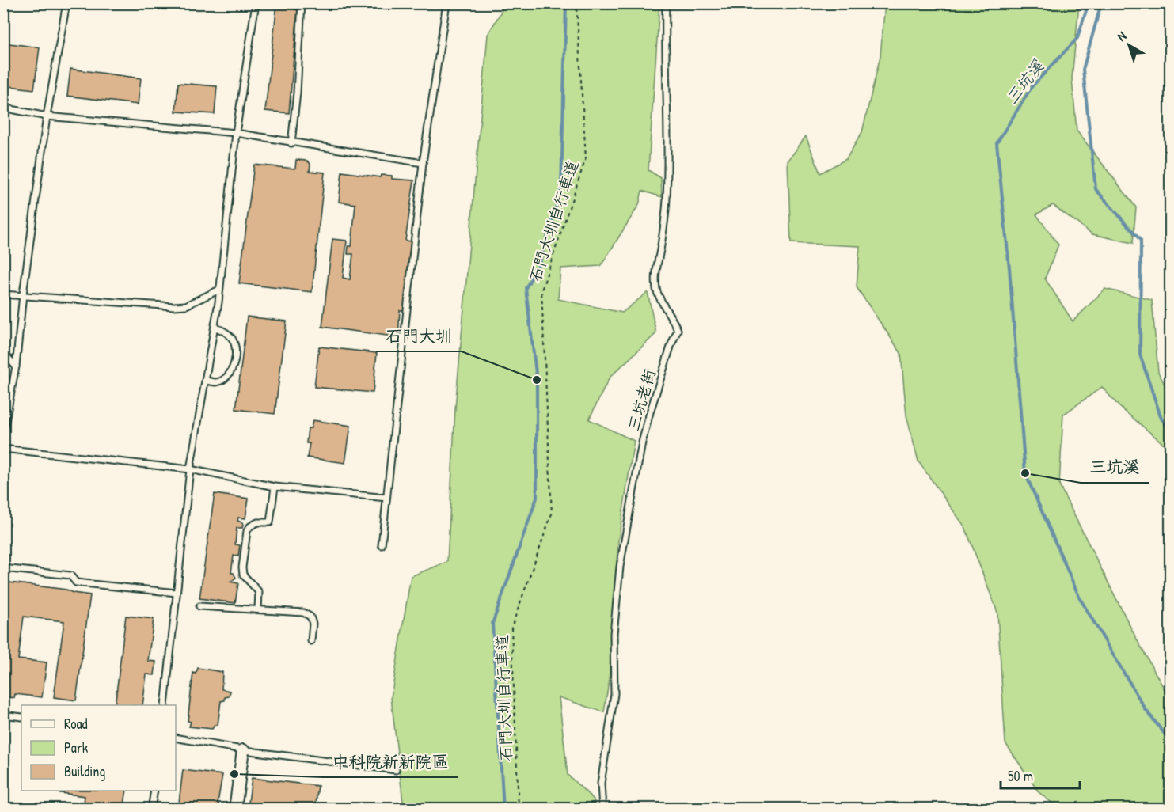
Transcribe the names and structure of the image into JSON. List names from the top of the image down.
{
  "streets": {
    "lane": ["三坑老街"],
    "path": ["石門大圳自行車道"]
  },
  "water": ["三坑溪"],
  "places": ["石門大圳", "三坑溪", "中科院新新院區"],
  "legend": ["Road", "Park", "Building"],
  "scale_bar": "50 m",
  "north": "top left"
}
